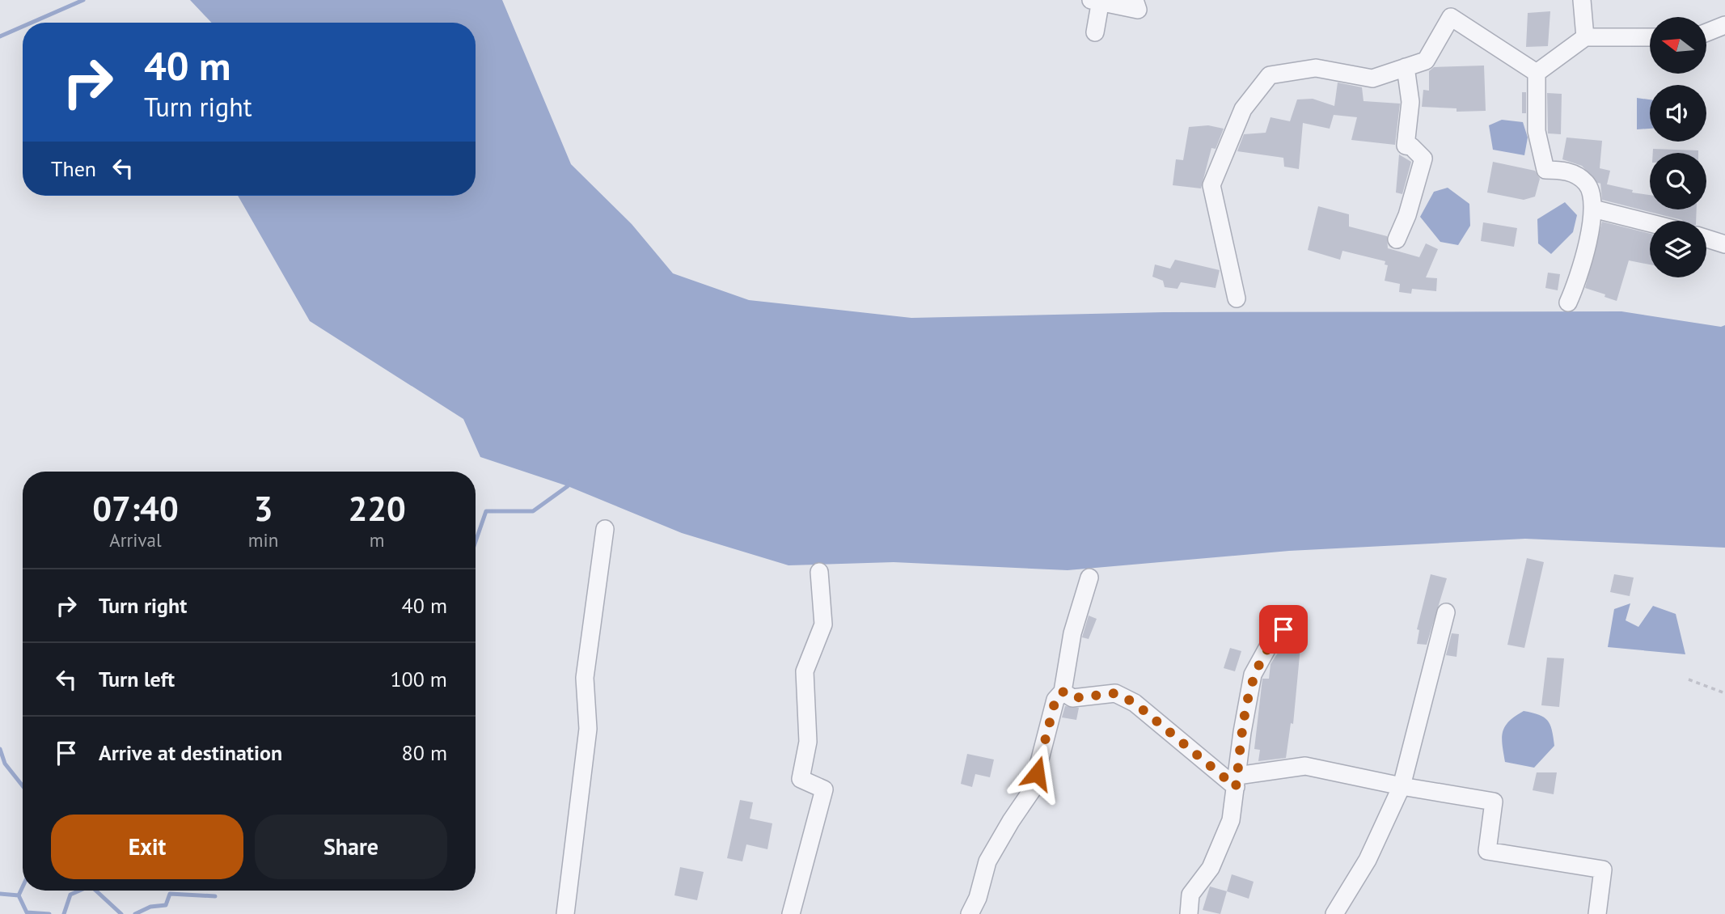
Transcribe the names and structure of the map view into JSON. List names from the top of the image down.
{
  "north": "left",
  "page": {
    "turn": ["40 m", "Turn right"],
    "then": "Then",
    "eta": [
      "07:40",
      "Arrival",
      "3",
      "min",
      "220",
      "m"
    ],
    "list": [
      {
        "name": "Turn right",
        "value": "40 m"
      },
      {
        "name": "Turn left",
        "value": "100 m"
      },
      {
        "name": "Arrive at destination",
        "value": "80 m"
      }
    ],
    "buttons": ["Exit", "Share"]
  }
}
